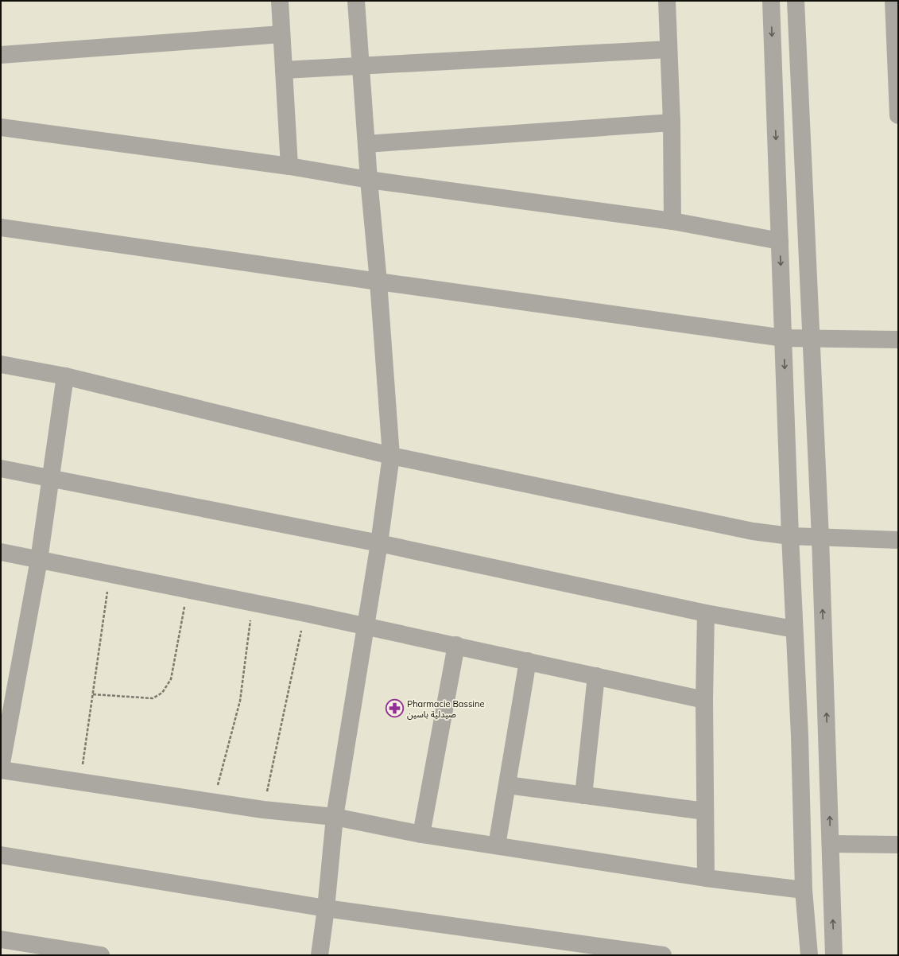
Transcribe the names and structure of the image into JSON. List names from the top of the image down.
{
  "places": {
    "pharmacy": ["Pharmacie Bassine صيدلية باسين"]
  }
}
